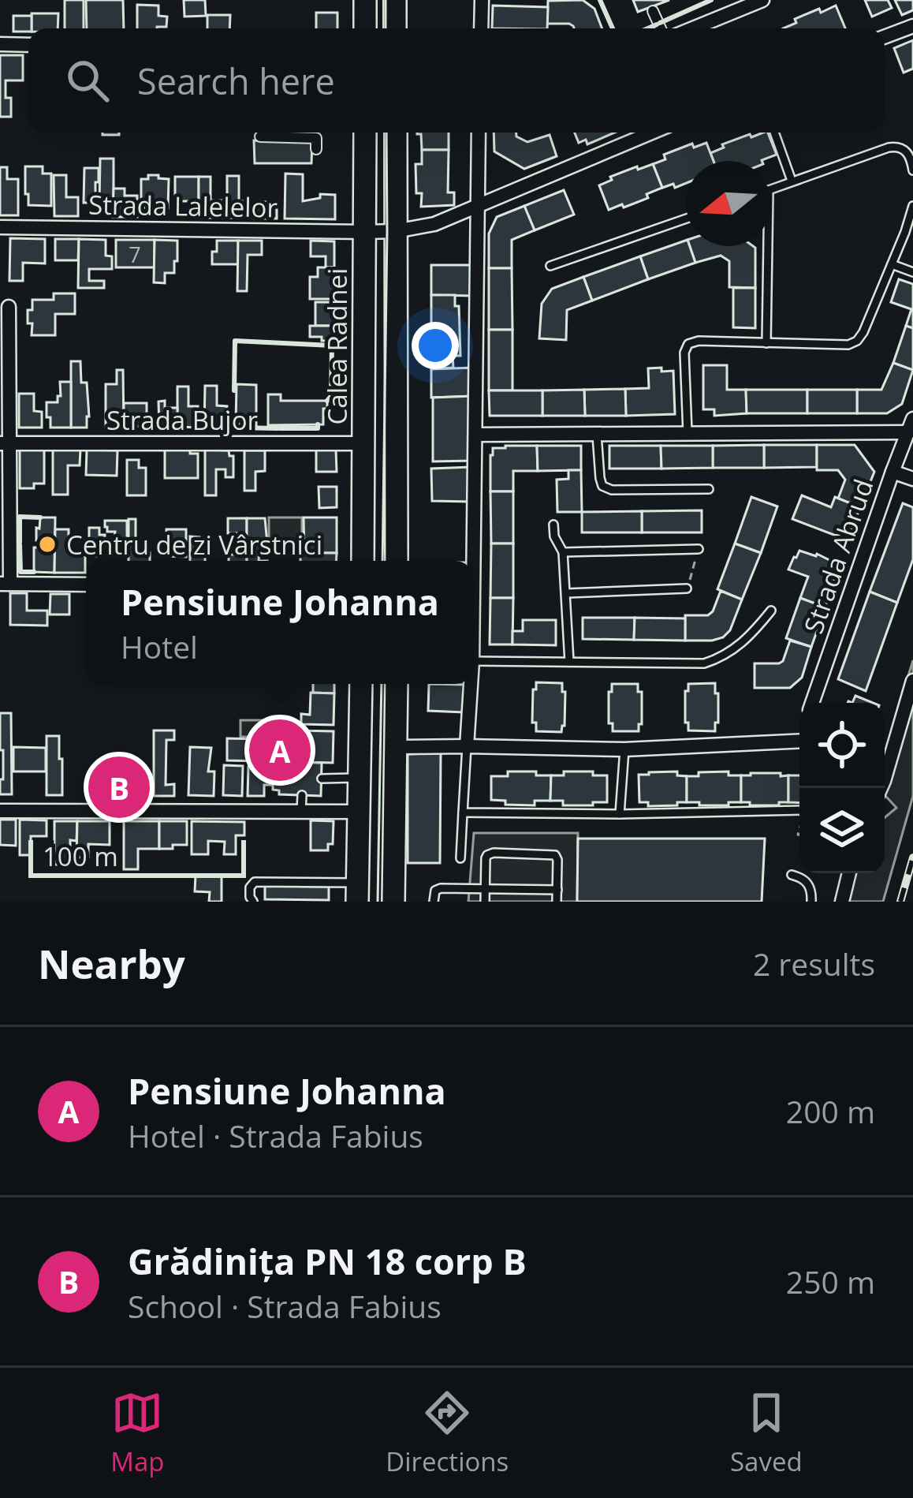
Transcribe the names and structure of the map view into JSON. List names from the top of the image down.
{
  "streets": {
    "main road": ["Calea Radnei"],
    "street": ["Strada Lalelelor", "Strada Bujor", "Strada Abrud"]
  },
  "crossings": [
    ["Strada Lalelelor", "Calea Radnei"],
    ["Calea Radnei", "Strada Bujor"]
  ],
  "places": ["Centru de zi Vârstnici"],
  "house_numbers": ["7"],
  "scale_bar": "100 m",
  "north": "left",
  "page": {
    "search": "Search here",
    "popup": ["Pensiune Johanna", "Hotel"],
    "pins": ["A", "B"],
    "scale": "100 m",
    "heading": ["Nearby", "2 results"],
    "list": [
      {
        "mark": "A",
        "name": "Pensiune Johanna",
        "note": "Hotel · Strada Fabius",
        "value": "200 m"
      },
      {
        "mark": "B",
        "name": "Grădinița PN 18 corp B",
        "note": "School · Strada Fabius",
        "value": "250 m"
      }
    ],
    "nav": ["Map", "Directions", "Saved"]
  }
}
